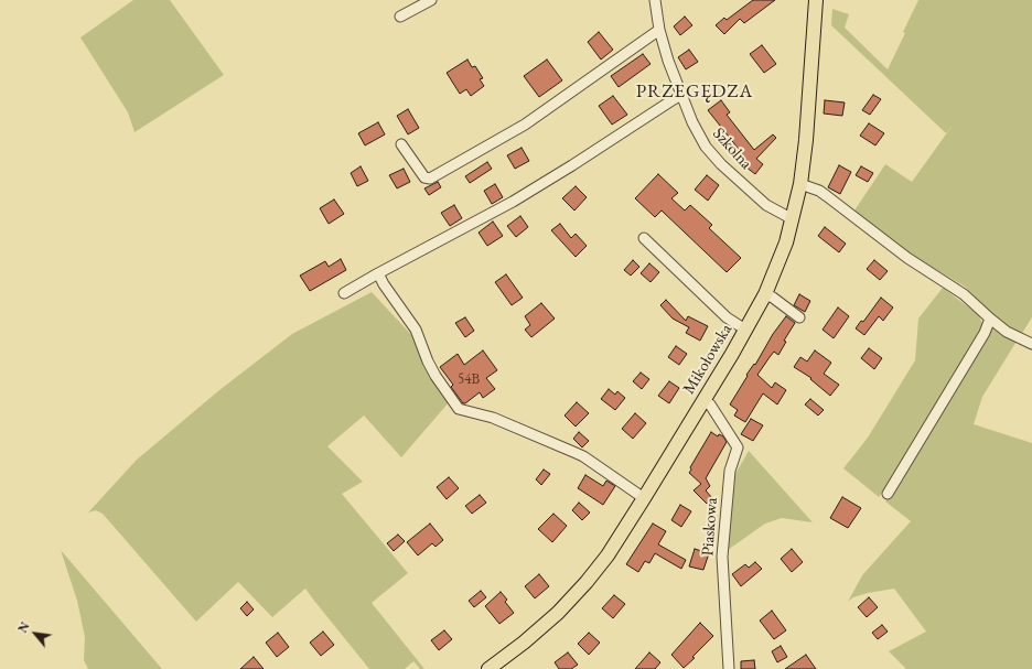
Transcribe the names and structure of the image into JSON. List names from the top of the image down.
{
  "streets": {
    "main road": ["Mikołowska"],
    "street": ["Szkolna", "Piaskowa"]
  },
  "crossings": [
    ["Szkolna", "Mikołowska"],
    ["Mikołowska", "Piaskowa"]
  ],
  "districts": ["PRZEGĘDZA"],
  "house_numbers": ["54B"],
  "north": "top left"
}
